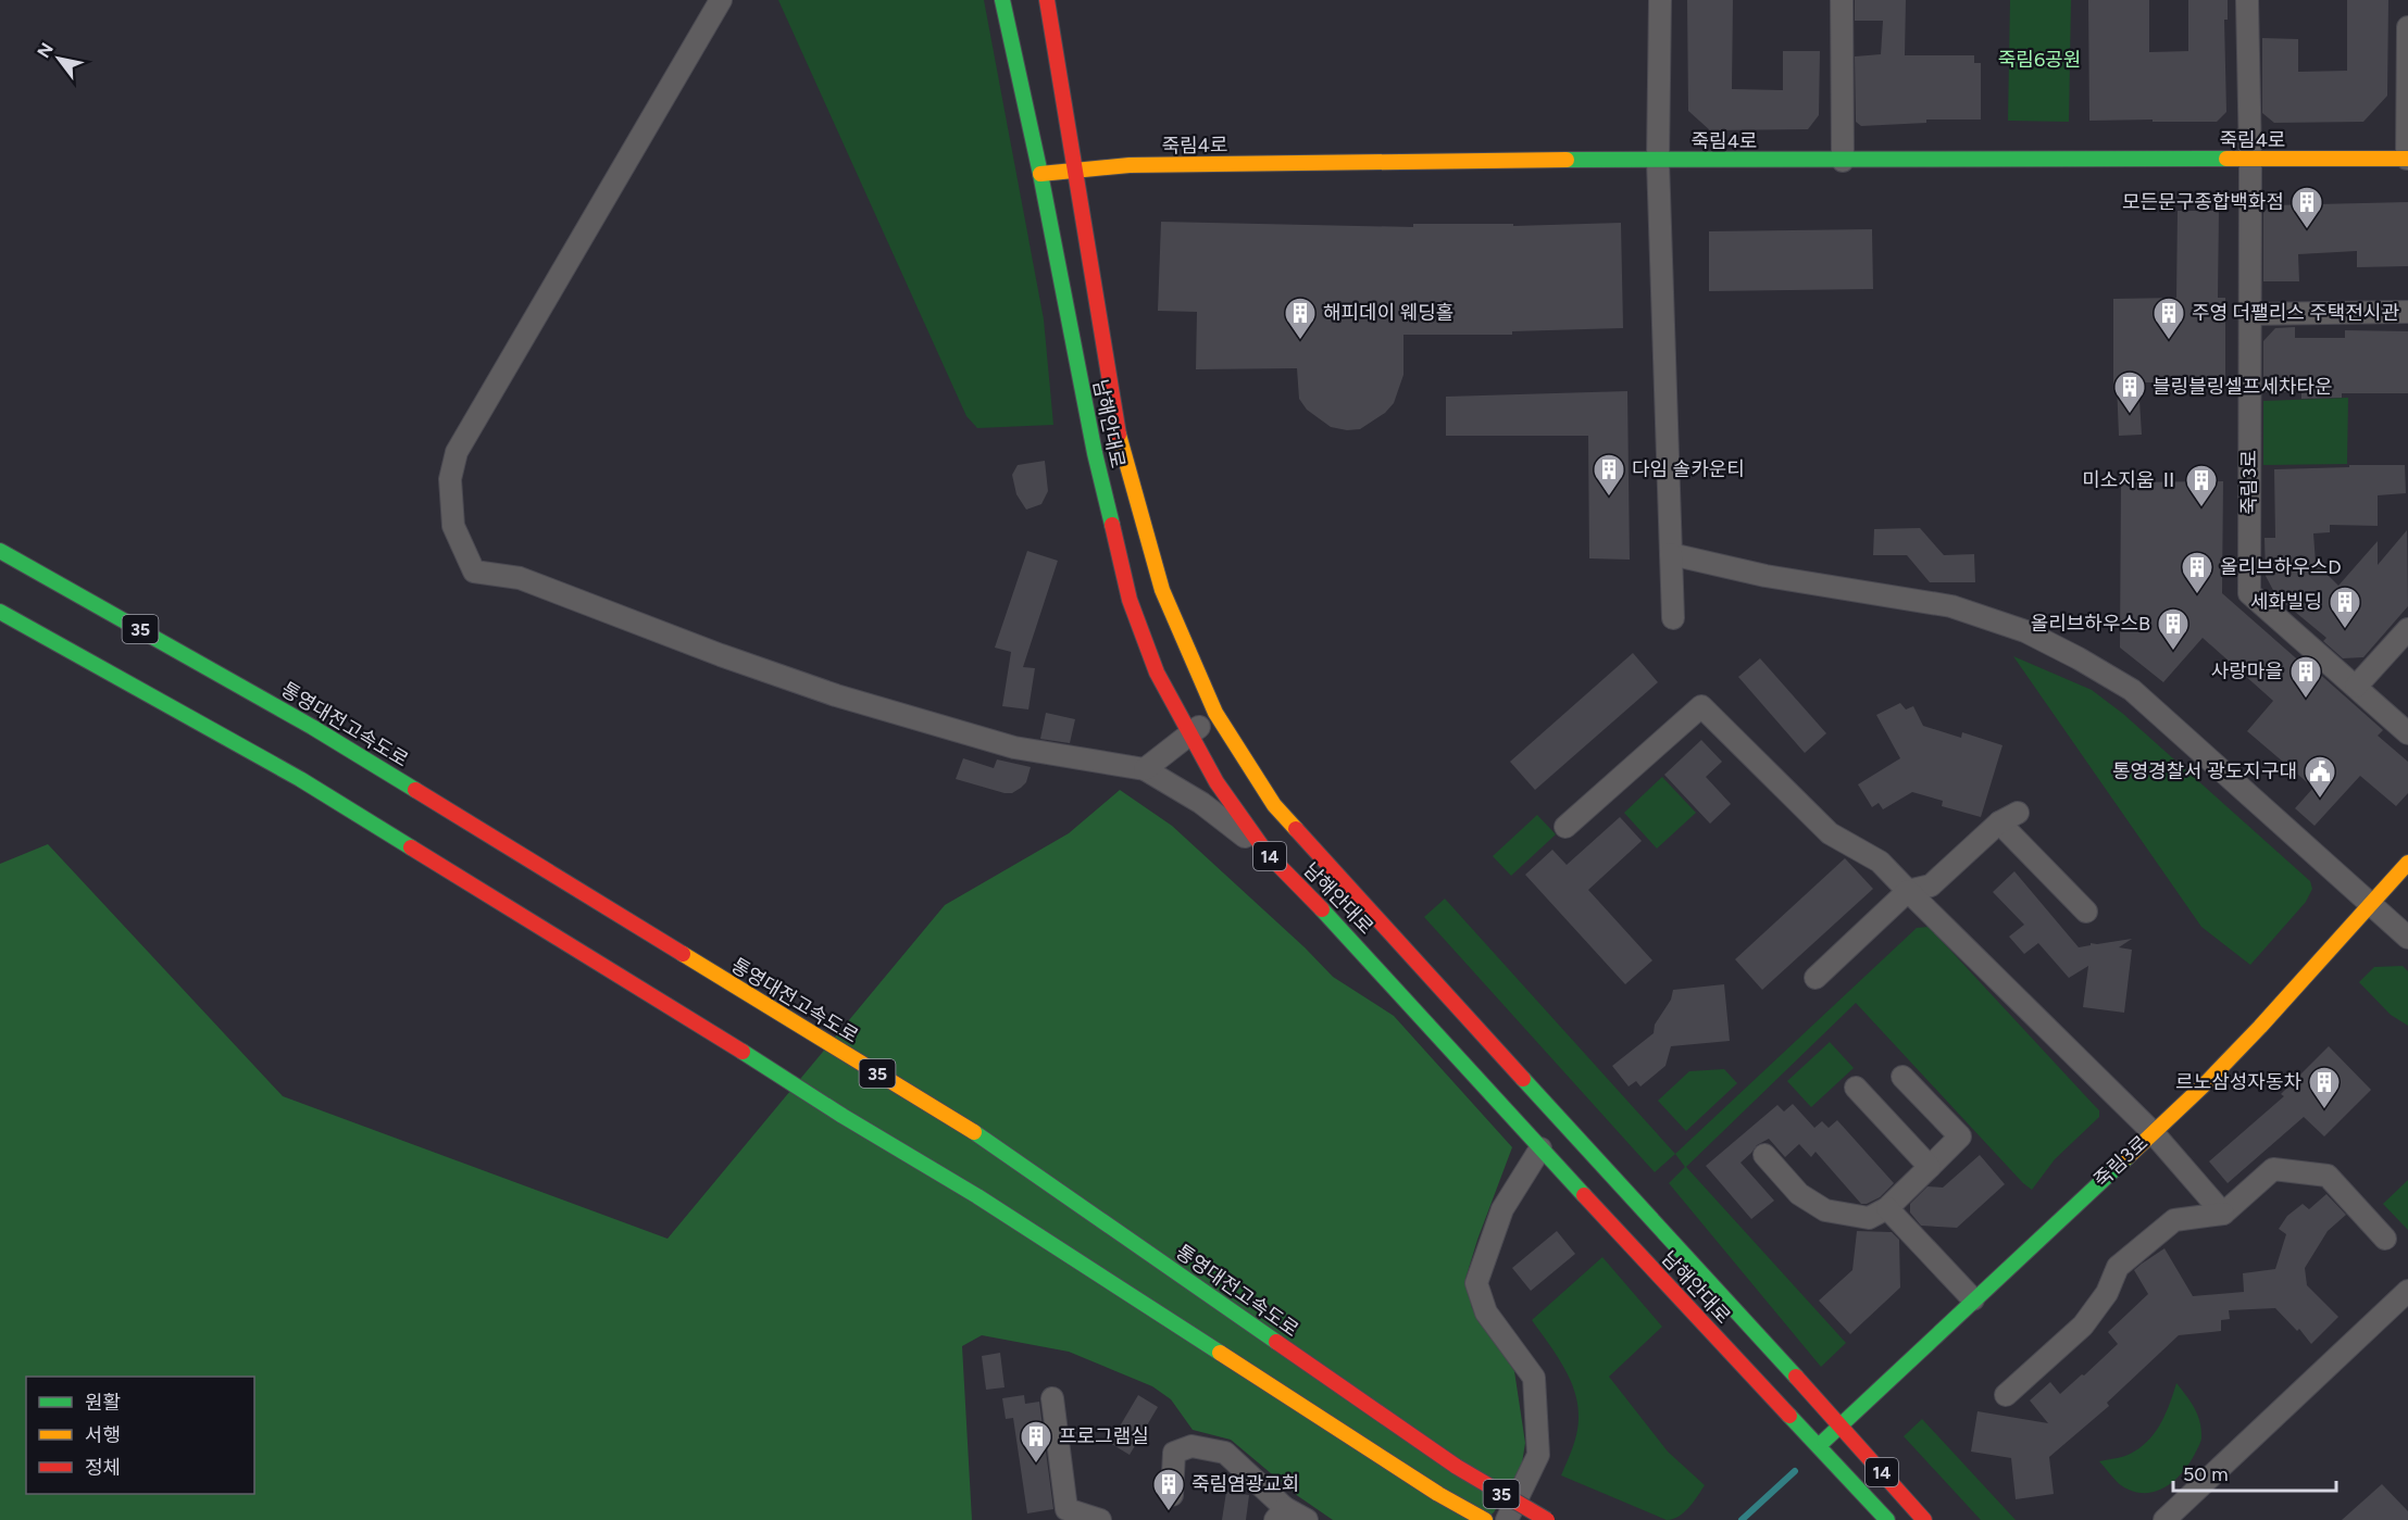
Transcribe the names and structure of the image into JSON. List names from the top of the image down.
{
  "streets": {
    "main road": [
      "죽림4로",
      "남해안대로",
      "죽림3로",
      "35",
      "통영대전고속도로",
      "14"
    ]
  },
  "crossings": [
    ["죽림4로", "남해안대로"],
    ["죽림4로", "죽림3로"],
    ["남해안대로", "죽림3로"]
  ],
  "parks": ["죽림6공원"],
  "places": {
    "building": [
      "모든문구종합백화점",
      "해피데이 웨딩홀",
      "주영 더팰리스 주택전시관",
      "블링블링셀프세차타운",
      "다임 솔카운티",
      "미소지움 Ⅱ",
      "올리브하우스D",
      "세화빌딩",
      "올리브하우스B",
      "사랑마을",
      "르노삼성자동차",
      "프로그램실",
      "죽림염광교회"
    ],
    "public building": ["통영경찰서 광도지구대"]
  },
  "legend": ["원활", "서행", "정체"],
  "scale_bar": "50 m",
  "north": "top left"
}
